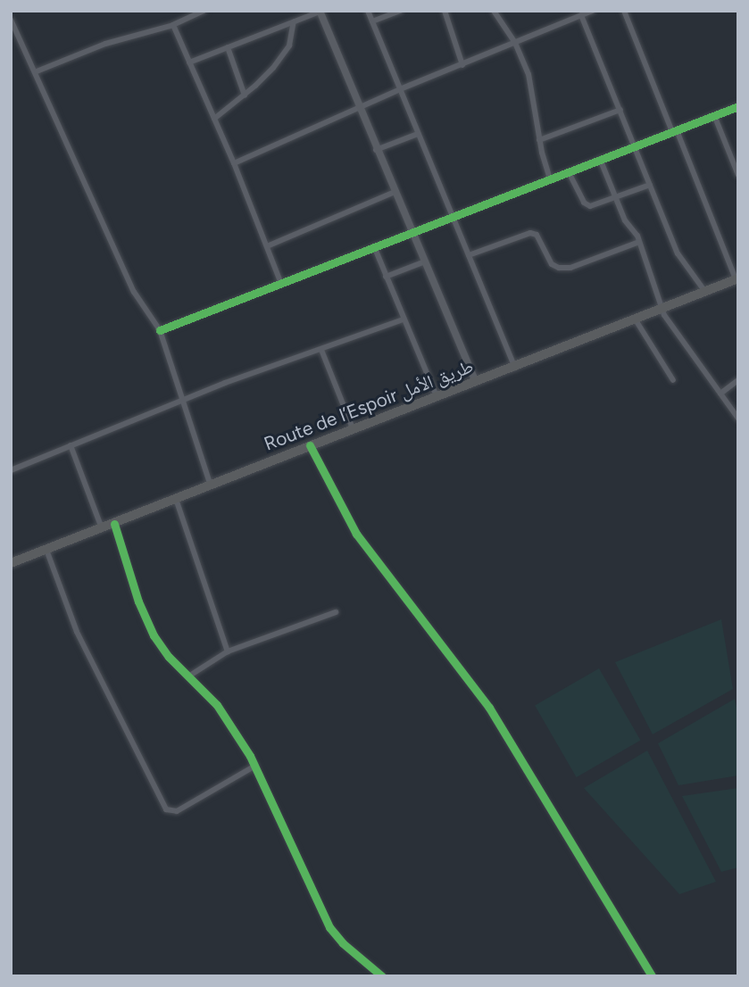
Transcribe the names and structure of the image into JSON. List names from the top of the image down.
{
  "streets": {
    "highway": ["Route de l’Espoir طريق الأمل"]
  }
}
